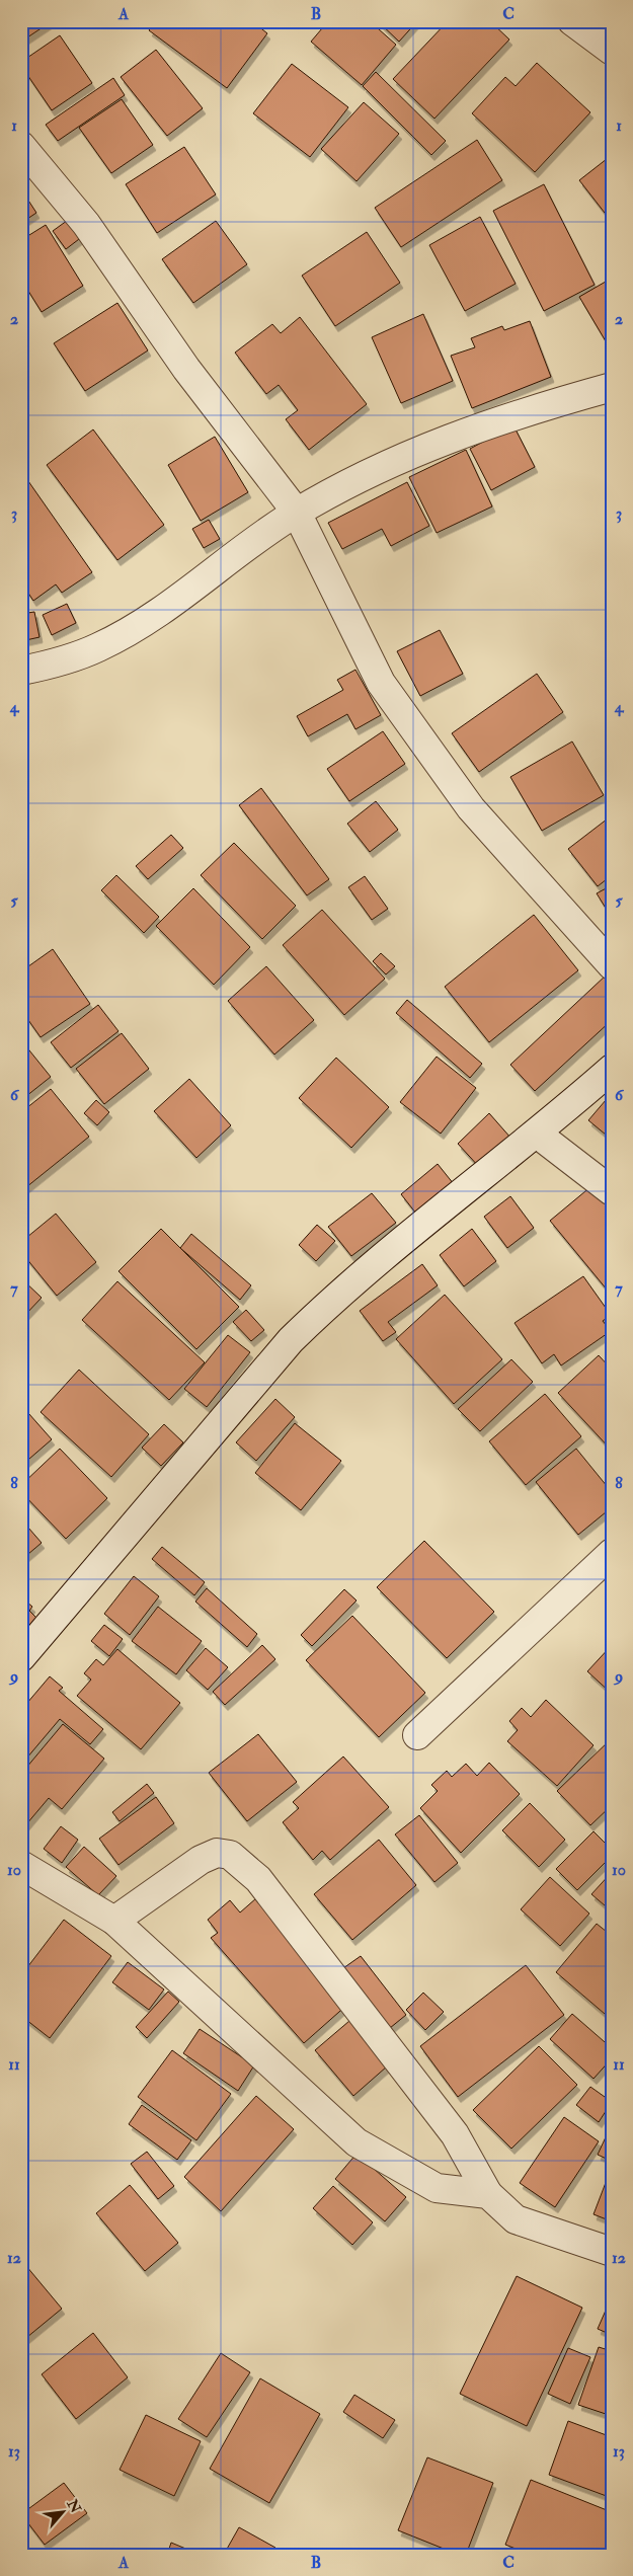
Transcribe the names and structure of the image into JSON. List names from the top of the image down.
{
  "north": "top right",
  "grid": {
    "columns": ["A", "B", "C"],
    "rows": [
      "1",
      "2",
      "3",
      "4",
      "5",
      "6",
      "7",
      "8",
      "9",
      "10",
      "11",
      "12",
      "13"
    ]
  }
}
